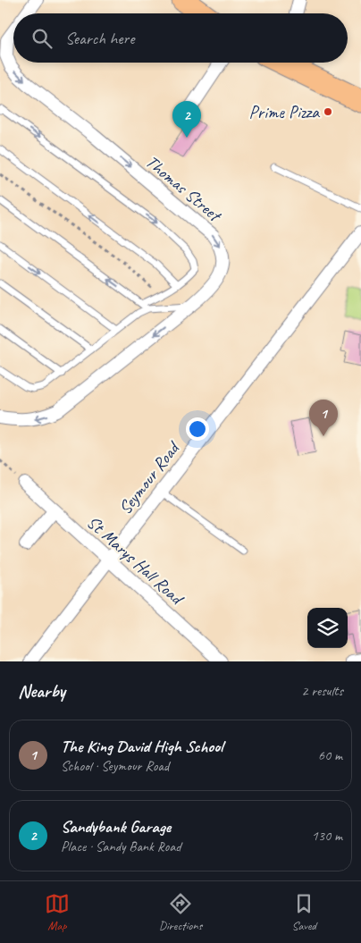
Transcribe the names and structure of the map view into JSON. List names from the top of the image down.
{
  "streets": {
    "street": ["Thomas Street", "Seymour Road", "St Marys Hall Road"]
  },
  "crossings": [
    ["Seymour Road", "St Marys Hall Road"]
  ],
  "places": ["Prime Pizza"],
  "page": {
    "search": "Search here",
    "pins": ["2", "1"],
    "heading": ["Nearby", "2 results"],
    "list": [
      {
        "mark": "1",
        "name": "The King David High School",
        "note": "School · Seymour Road",
        "value": "60 m"
      },
      {
        "mark": "2",
        "name": "Sandybank Garage",
        "note": "Place · Sandy Bank Road",
        "value": "130 m"
      }
    ],
    "nav": ["Map", "Directions", "Saved"]
  }
}
